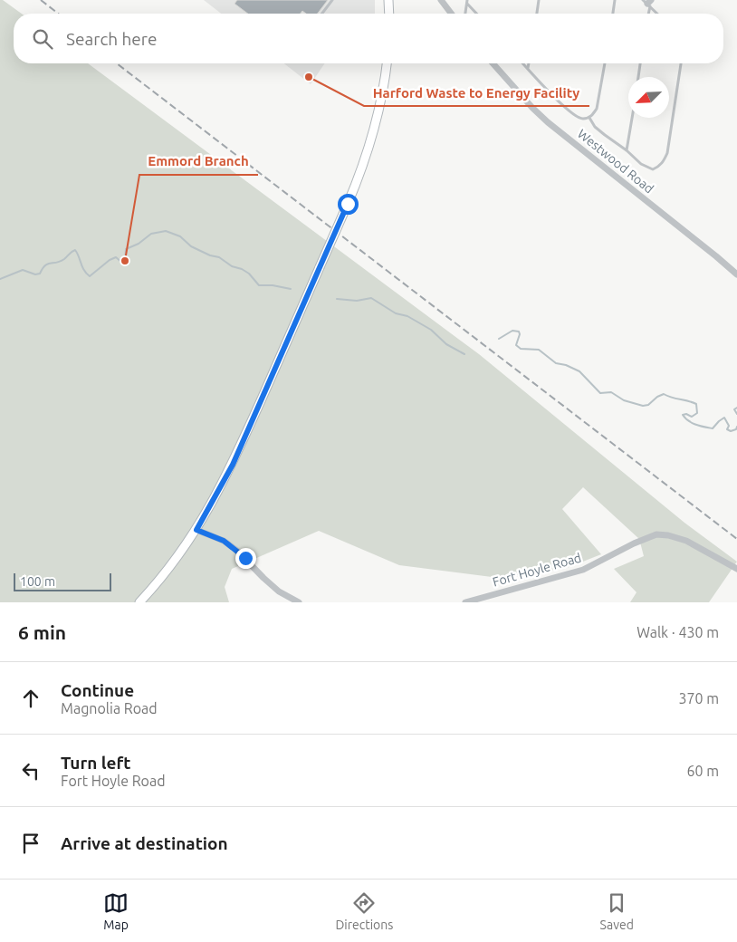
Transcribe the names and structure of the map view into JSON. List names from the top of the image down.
{
  "streets": {
    "street": ["Westwood Road", "Fort Hoyle Road"]
  },
  "places": ["Harford Waste to Energy Facility", "Emmord Branch"],
  "scale_bar": "100 m",
  "north": "bottom left",
  "page": {
    "search": "Search here",
    "scale": "100 m",
    "heading": ["6 min", "Walk · 430 m"],
    "list": [
      ["Continue", "Magnolia Road", "370 m"],
      ["Turn left", "Fort Hoyle Road", "60 m"],
      "Arrive at destination"
    ],
    "nav": ["Map", "Directions", "Saved"]
  }
}
